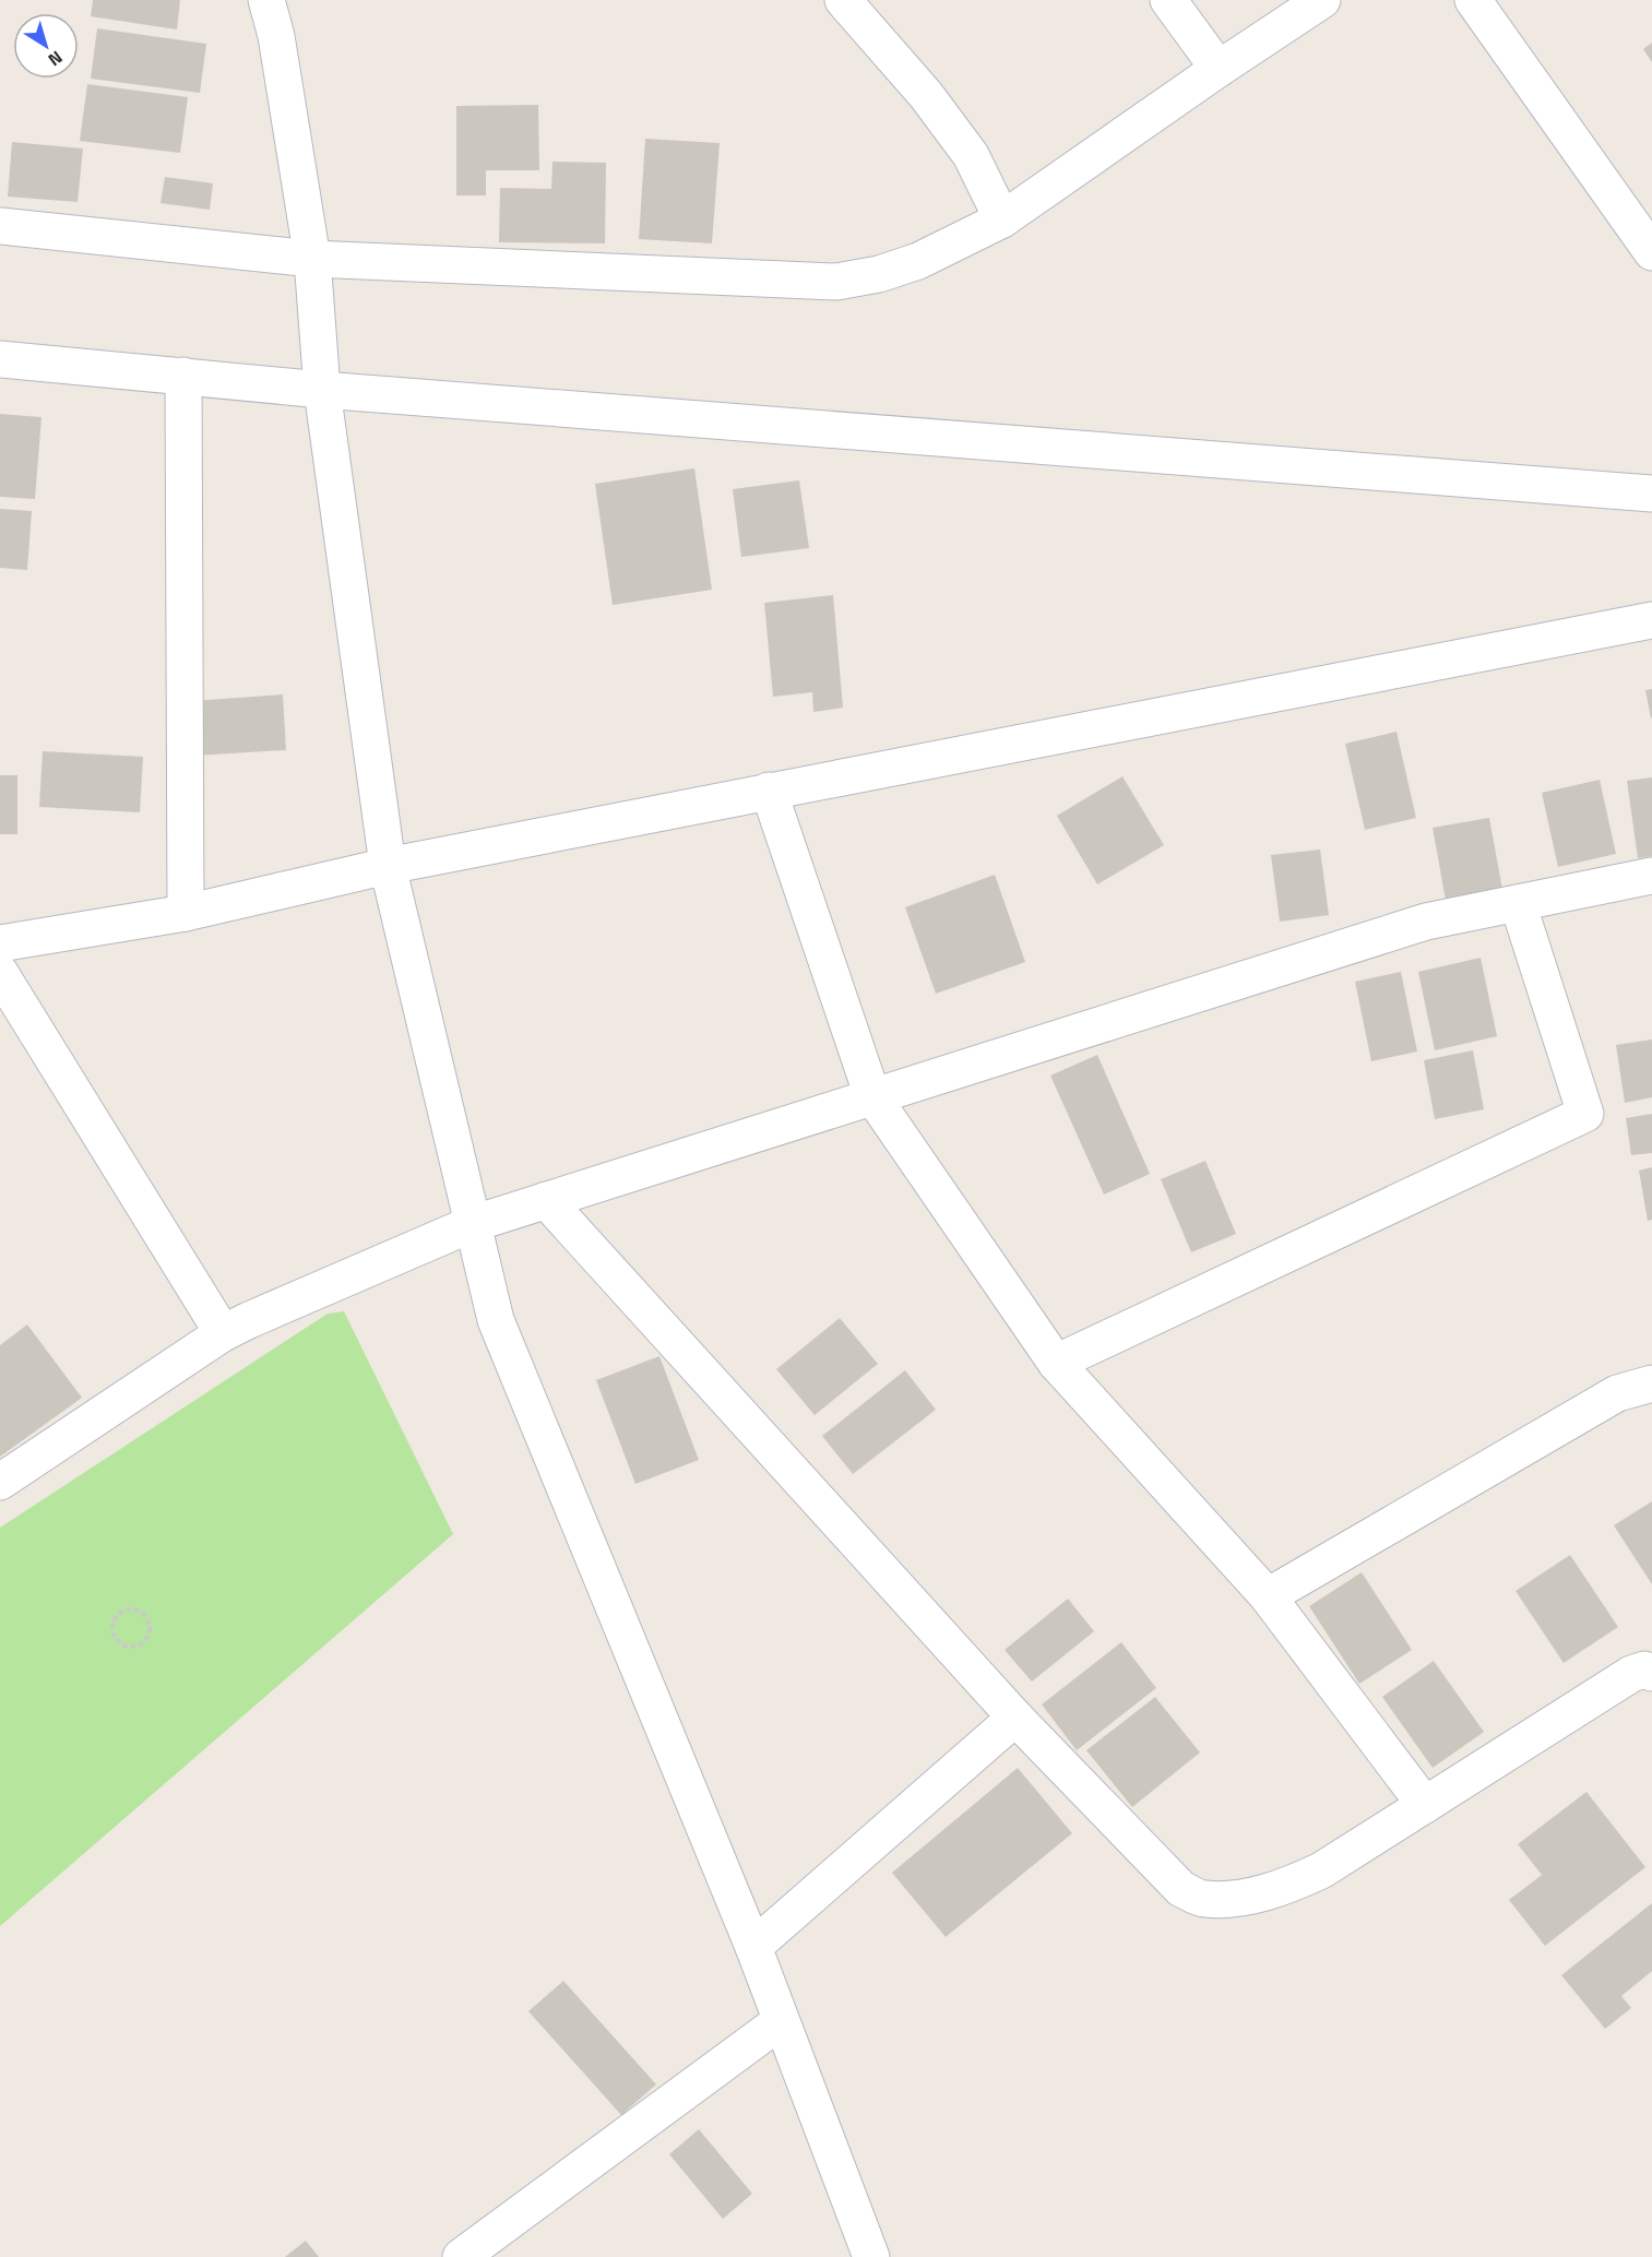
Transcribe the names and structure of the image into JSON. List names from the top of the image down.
{
  "north": "bottom right"
}
